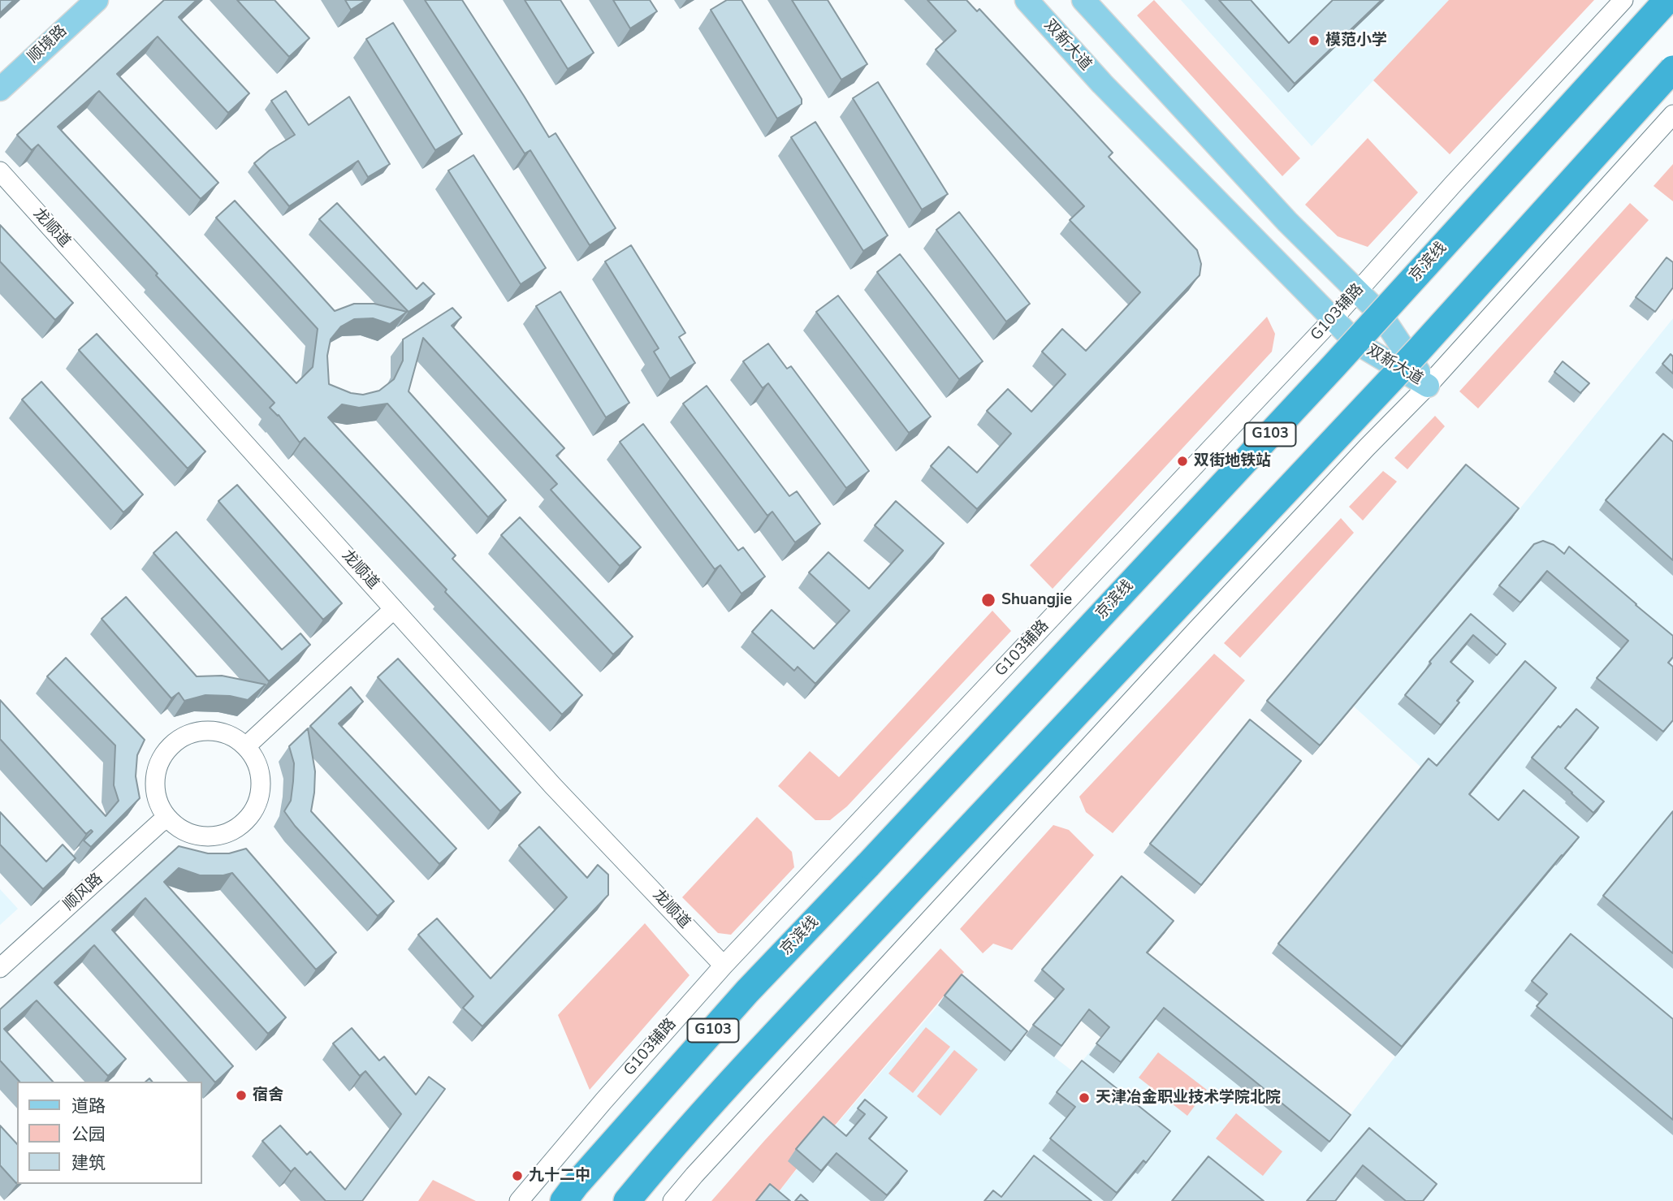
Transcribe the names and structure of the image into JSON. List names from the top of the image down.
{
  "streets": {
    "highway": ["京滨线", "G103"],
    "main road": ["顺境路", "双新大道"],
    "street": ["龙顺道", "G103辅路", "顺风路"]
  },
  "crossings": [
    ["双新大道", "G103辅路"],
    ["龙顺道", "G103辅路"]
  ],
  "places": [
    "模范小学",
    "双街地铁站",
    "Shuangjie",
    "宿舍",
    "天津冶金职业技术学院北院",
    "九十二中"
  ],
  "legend": ["道路", "公园", "建筑"]
}
